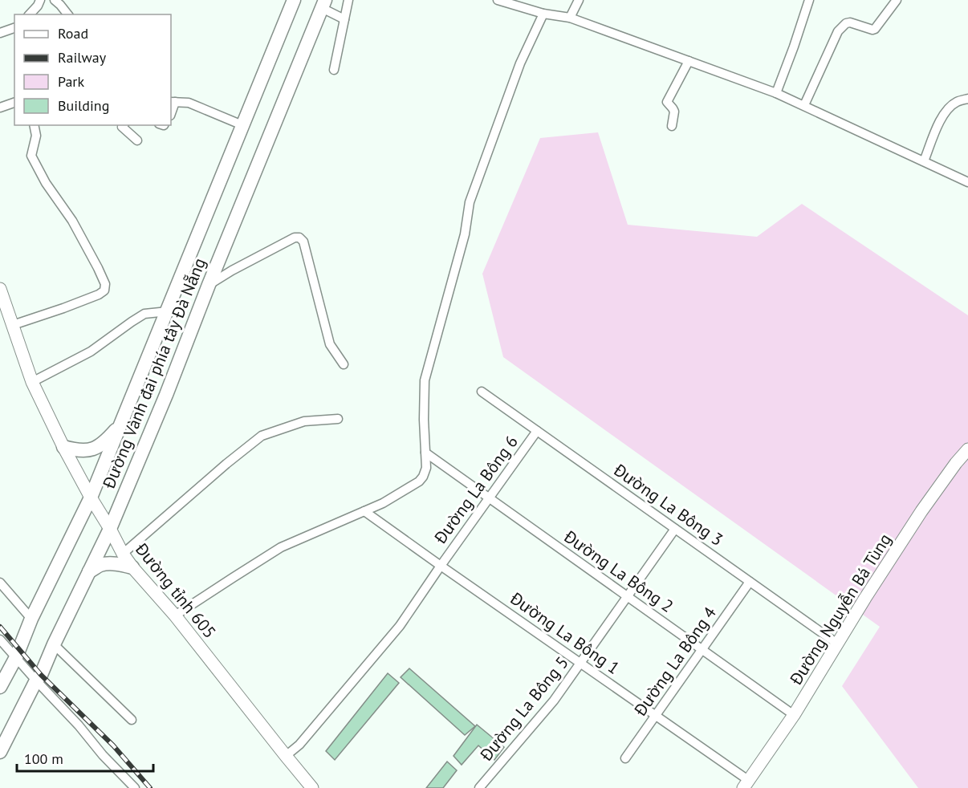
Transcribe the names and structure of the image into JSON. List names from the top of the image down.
{
  "streets": {
    "main road": ["Đường Vành đai phía tây Đà Nẵng", "Đường tỉnh 605", "Đường Nguyễn Bá Tùng"],
    "street": [
      "Đường La Bông 6",
      "Đường La Bông 3",
      "Đường La Bông 2",
      "Đường La Bông 1",
      "Đường La Bông 4",
      "Đường La Bông 5"
    ]
  },
  "crossings": [
    ["Đường Vành đai phía tây Đà Nẵng", "Đường tỉnh 605"],
    ["Đường La Bông 6", "Đường La Bông 3"],
    ["Đường La Bông 6", "Đường La Bông 2"],
    ["Đường La Bông 6", "Đường tỉnh 605"],
    ["Đường La Bông 6", "Đường La Bông 1"],
    ["Đường La Bông 3", "Đường Nguyễn Bá Tùng"],
    ["Đường La Bông 3", "Đường La Bông 4"],
    ["Đường La Bông 3", "Đường La Bông 5"],
    ["Đường La Bông 2", "Đường Nguyễn Bá Tùng"],
    ["Đường La Bông 2", "Đường La Bông 4"],
    ["Đường La Bông 2", "Đường La Bông 5"],
    ["Đường Nguyễn Bá Tùng", "Đường La Bông 1"],
    ["Đường La Bông 1", "Đường La Bông 4"],
    ["Đường La Bông 1", "Đường La Bông 5"]
  ],
  "legend": [
    "Road",
    "Railway",
    "Park",
    "Building"
  ],
  "scale_bar": "100 m"
}
